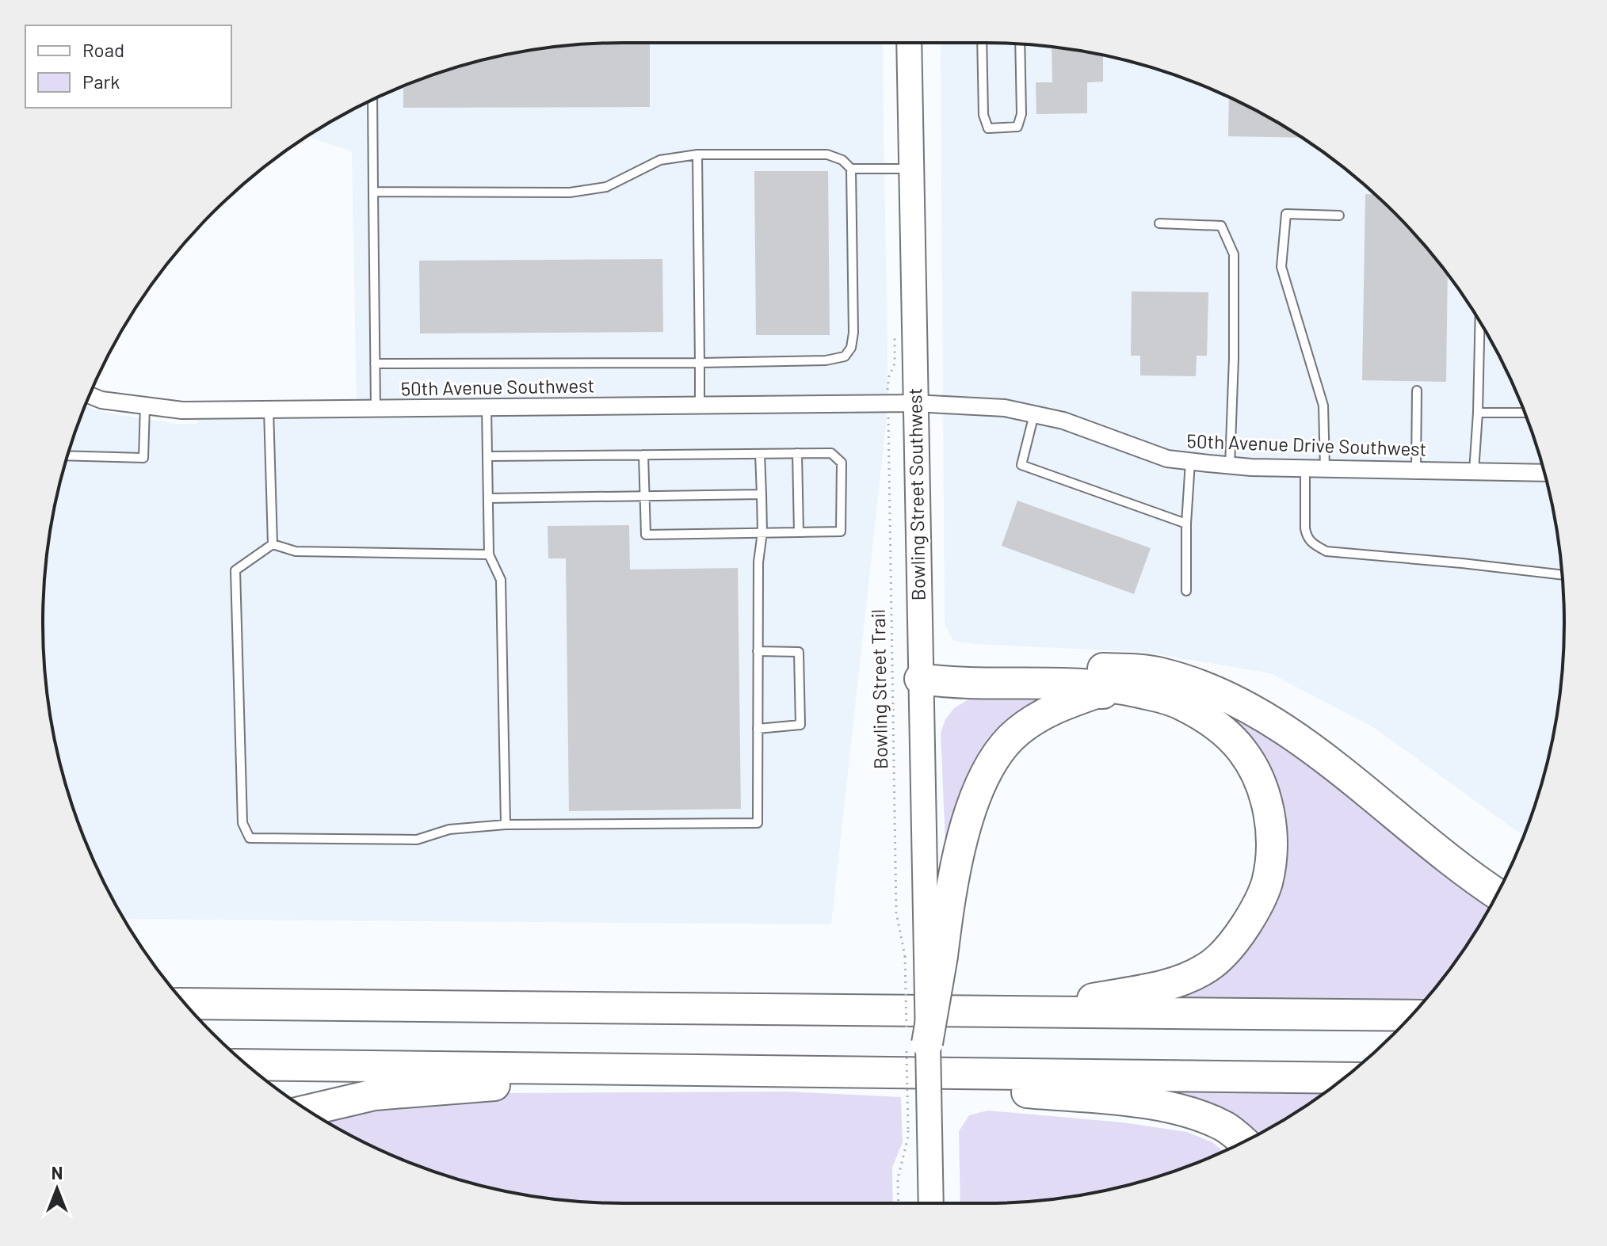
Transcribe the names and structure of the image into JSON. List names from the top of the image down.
{
  "streets": {
    "main road": ["Bowling Street Southwest"],
    "street": ["50th Avenue Southwest", "50th Avenue Drive Southwest"],
    "path": ["Bowling Street Trail"]
  },
  "crossings": [
    ["50th Avenue Southwest", "50th Avenue Drive Southwest"],
    ["50th Avenue Southwest", "Bowling Street Southwest"],
    ["50th Avenue Drive Southwest", "Bowling Street Southwest"],
    ["Bowling Street Southwest", "Bowling Street Trail"]
  ],
  "legend": ["Road", "Park"],
  "north": "top"
}
